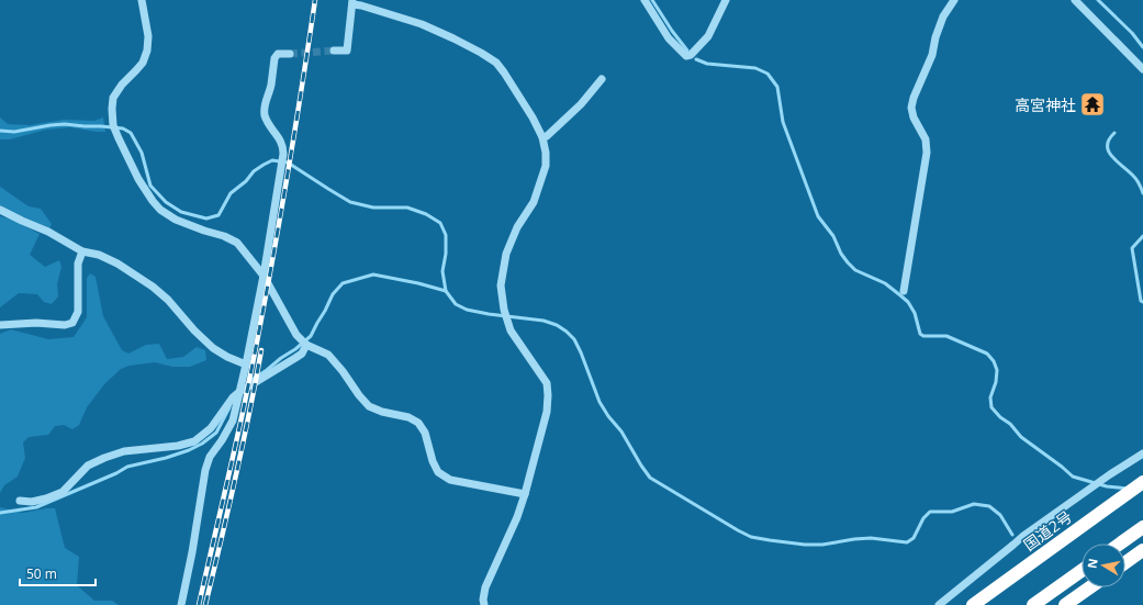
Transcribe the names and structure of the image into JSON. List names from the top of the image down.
{
  "streets": {
    "highway": ["国道2号"]
  },
  "places": {
    "temple": ["高宮神社"]
  },
  "scale_bar": "50 m",
  "north": "left"
}
